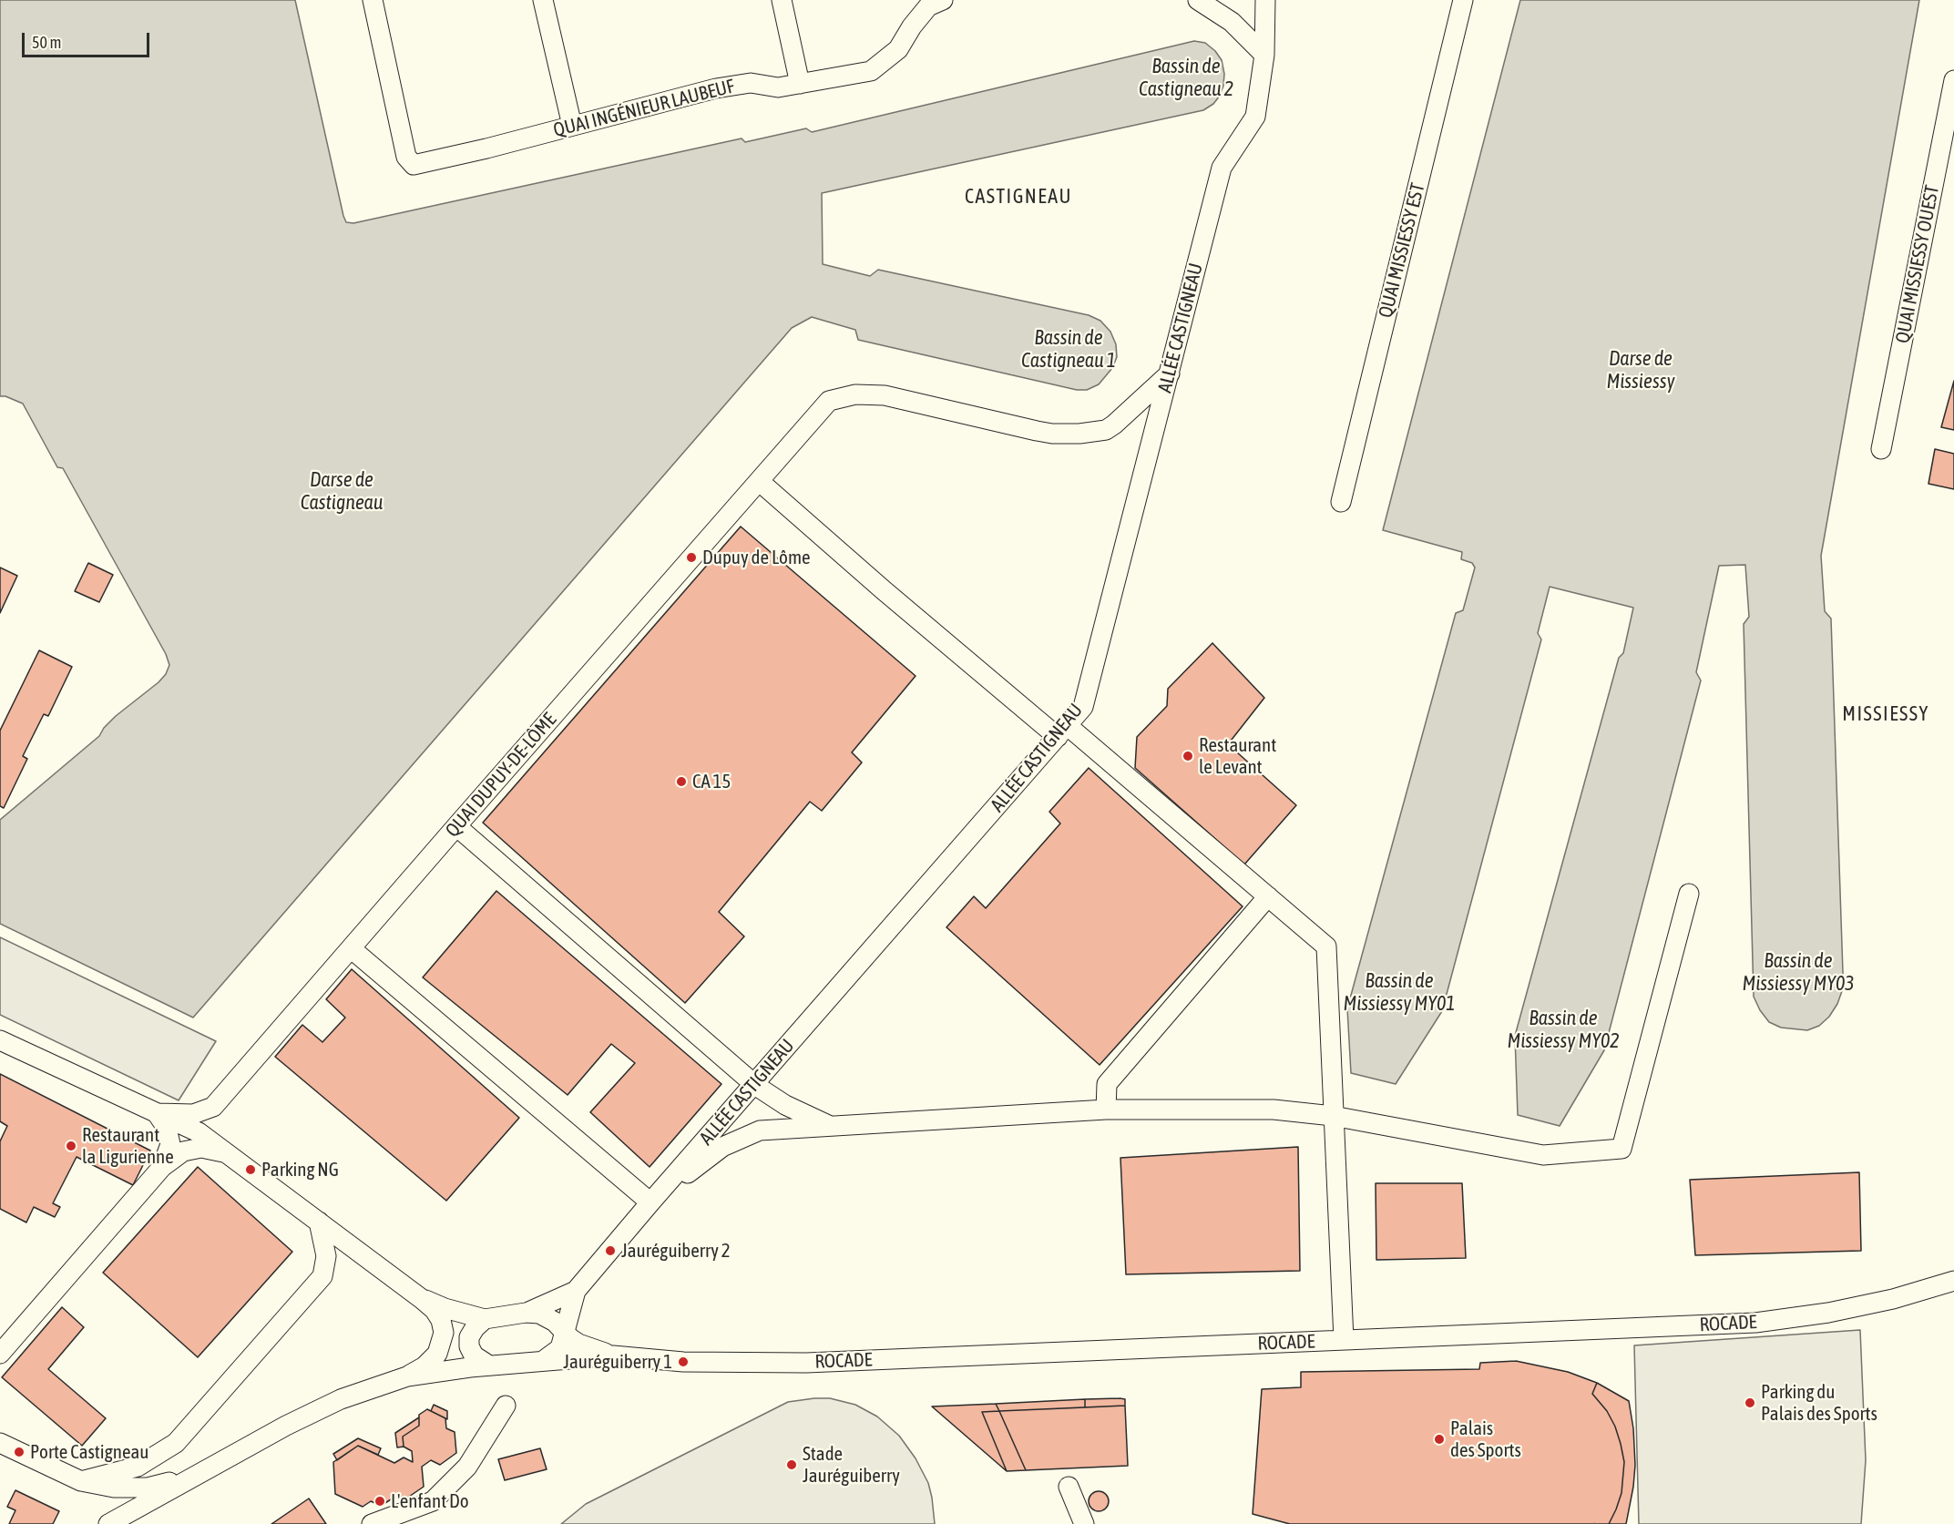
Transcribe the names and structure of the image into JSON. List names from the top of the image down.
{
  "streets": {
    "street": [
      "QUAI INGÉNIEUR LAUBEUF",
      "QUAI MISSIESSY EST",
      "QUAI MISSIESSY OUEST",
      "ALLÉE CASTIGNEAU",
      "QUAI DUPUY-DE-LÔME",
      "ROCADE"
    ]
  },
  "crossings": [
    ["ALLÉE CASTIGNEAU", "QUAI DUPUY-DE-LÔME"]
  ],
  "districts": ["CASTIGNEAU", "MISSIESSY"],
  "water": [
    "Bassin de Castigneau 2",
    "Bassin de Castigneau 1",
    "Darse de Missiessy",
    "Darse de Castigneau",
    "Bassin de Missiessy MY03",
    "Bassin de Missiessy MY01",
    "Bassin de Missiessy MY02"
  ],
  "places": [
    "Dupuy de Lôme",
    "Restaurant le Levant",
    "CA 15",
    "Restaurant la Ligurienne",
    "Parking NG",
    "Jauréguiberry 2",
    "Jauréguiberry 1",
    "Parking du Palais des Sports",
    "Palais des Sports",
    "Porte Castigneau",
    "Stade Jauréguiberry",
    "L'enfant Do"
  ],
  "scale_bar": "50 m"
}
